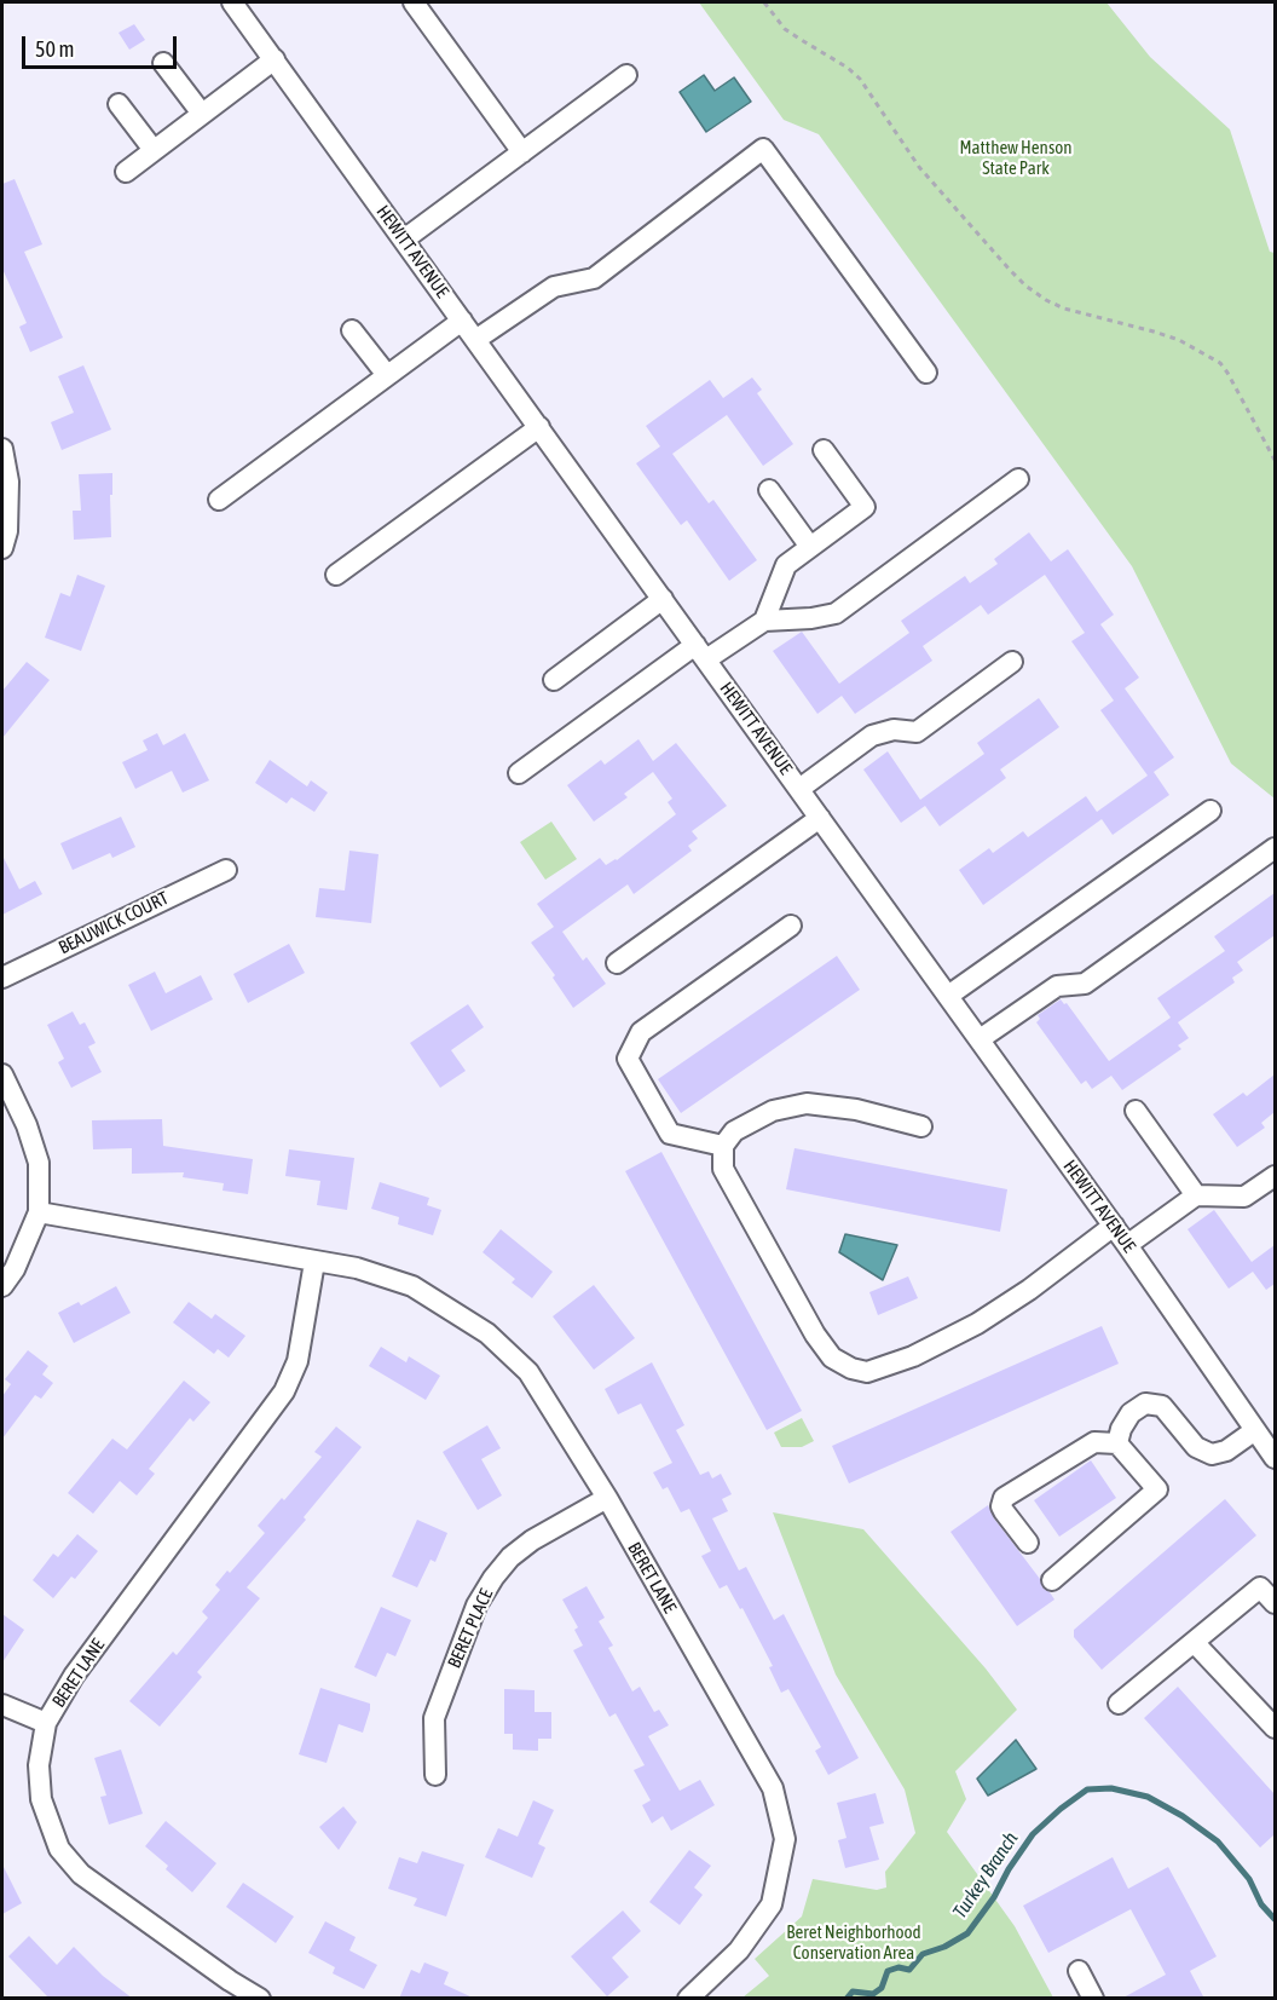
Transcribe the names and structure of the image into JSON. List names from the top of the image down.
{
  "streets": {
    "street": [
      "HEWITT AVENUE",
      "BEAUWICK COURT",
      "BERET LANE",
      "BERET PLACE"
    ]
  },
  "crossings": [
    ["BERET LANE", "BERET PLACE"]
  ],
  "water": ["Turkey Branch"],
  "parks": ["Matthew Henson State Park", "Beret Neighborhood Conservation Area"],
  "scale_bar": "50 m"
}
